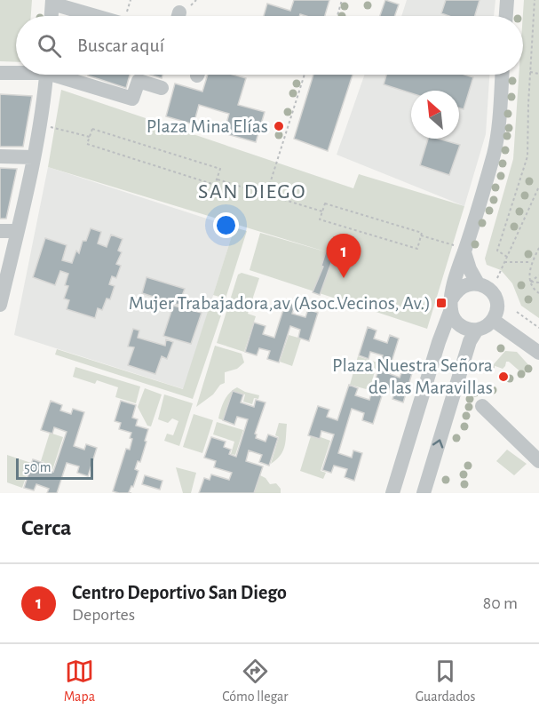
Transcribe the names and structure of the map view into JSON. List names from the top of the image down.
{
  "districts": ["SAN DIEGO"],
  "places": {
    "other": ["Plaza Mina Elías", "Plaza Nuestra Señora de las Maravillas"],
    "transit": ["Mujer Trabajadora,av (Asoc.Vecinos, Av.)"]
  },
  "scale_bar": "50 m",
  "north": "top left",
  "page": {
    "search": "Buscar aquí",
    "pins": "1",
    "scale": "50 m",
    "heading": "Cerca",
    "list": [
      {
        "mark": "1",
        "name": "Centro Deportivo San Diego",
        "note": "Deportes",
        "value": "80 m"
      }
    ],
    "nav": ["Mapa", "Cómo llegar", "Guardados"]
  }
}
